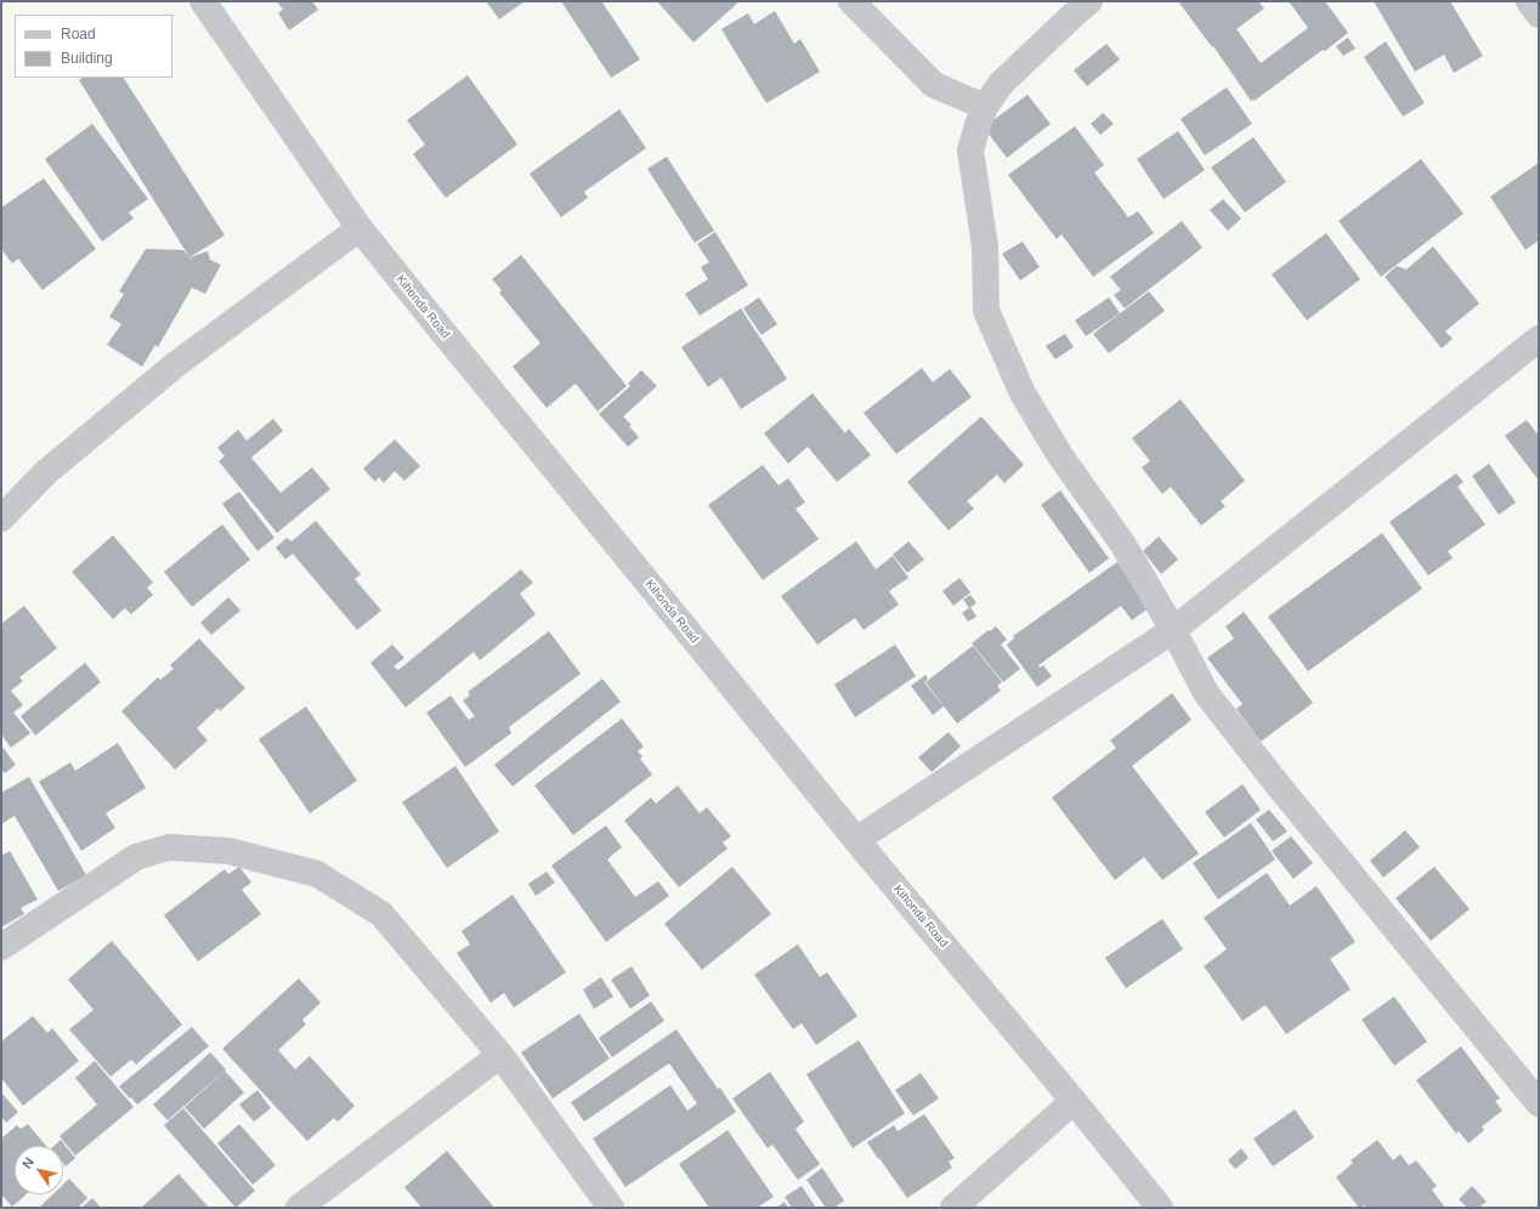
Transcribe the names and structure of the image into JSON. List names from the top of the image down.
{
  "streets": {
    "street": ["Kihonda Road"]
  },
  "legend": ["Road", "Building"],
  "north": "top left"
}
